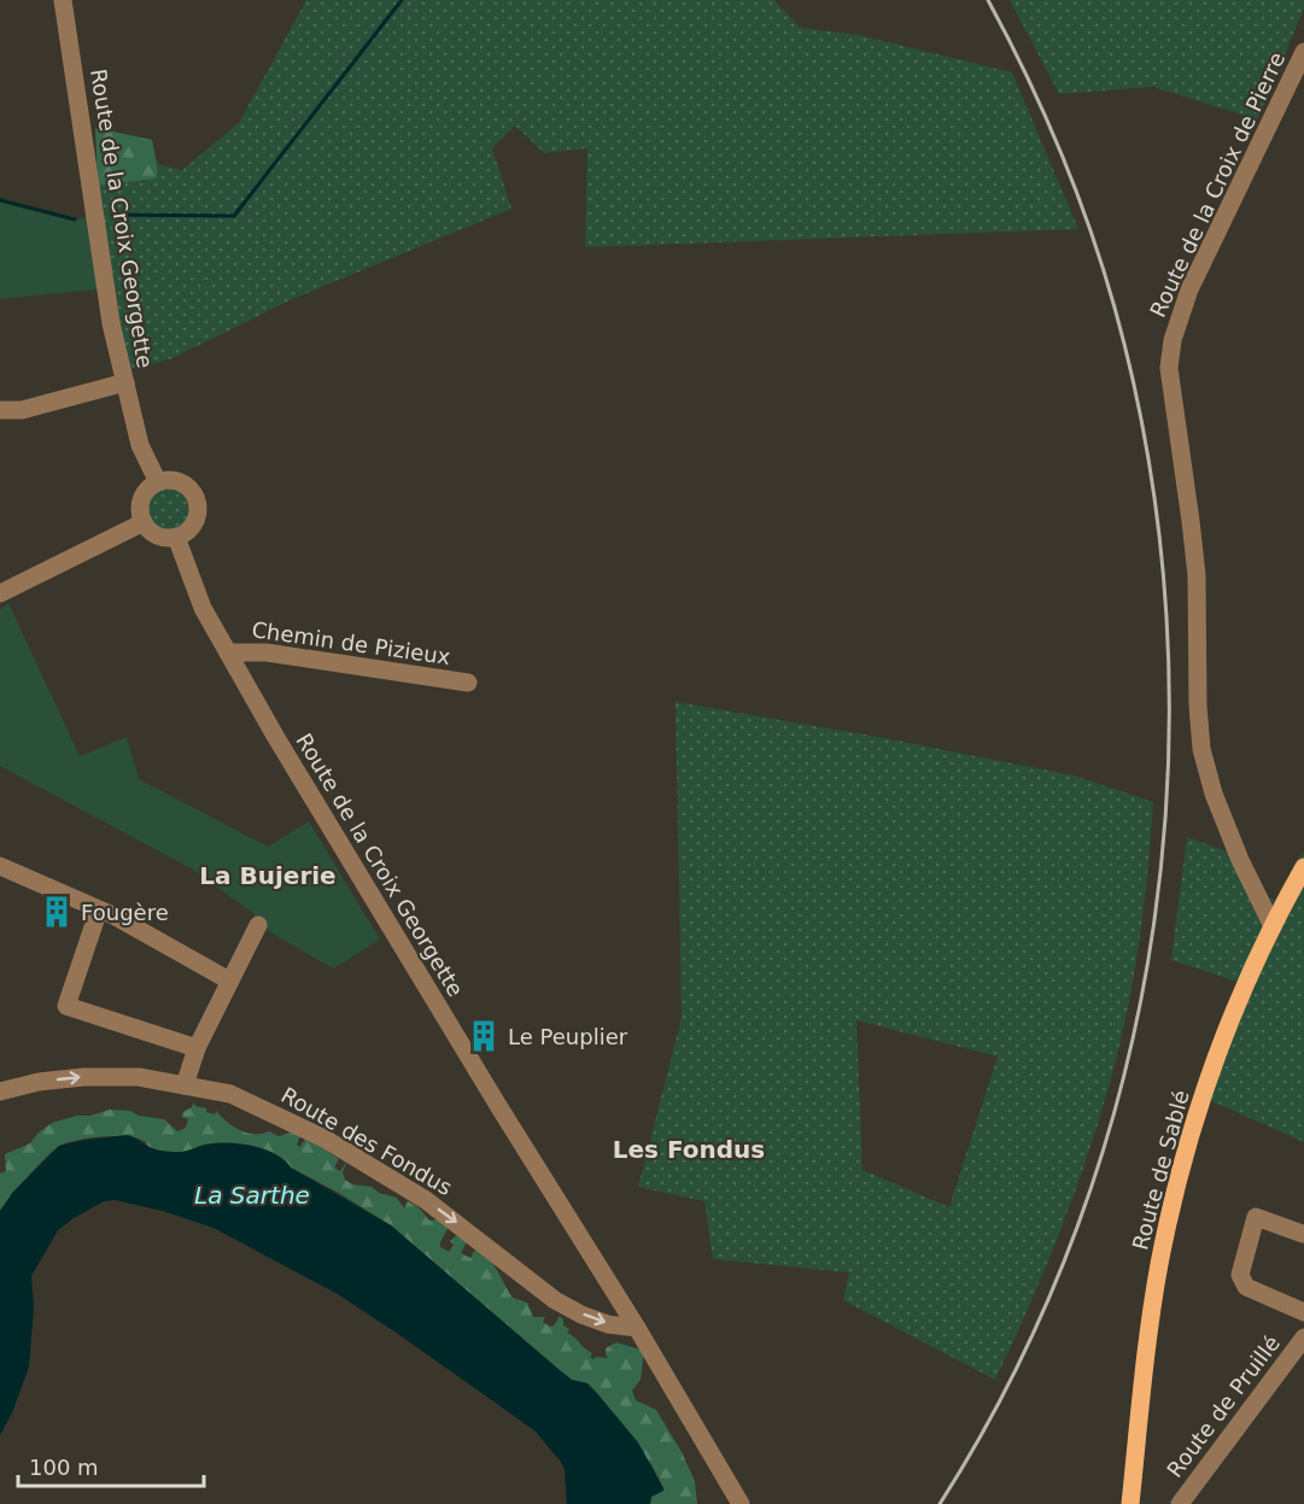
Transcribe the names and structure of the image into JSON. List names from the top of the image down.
{
  "streets": {
    "main road": ["Route de Sablé"],
    "street": [
      "Route de la Croix de Pierre",
      "Route de la Croix Georgette",
      "Chemin de Pizieux",
      "Route des Fondus",
      "Route de Pruillé"
    ]
  },
  "crossings": [
    ["Route de la Croix de Pierre", "Route de Sablé"],
    ["Route de la Croix Georgette", "Chemin de Pizieux"],
    ["Route de la Croix Georgette", "Route des Fondus"]
  ],
  "one_way": ["Route des Fondus"],
  "districts": ["La Bujerie", "Les Fondus"],
  "water": ["La Sarthe"],
  "places": {
    "building": ["Fougère", "Le Peuplier"]
  },
  "scale_bar": "100 m"
}
